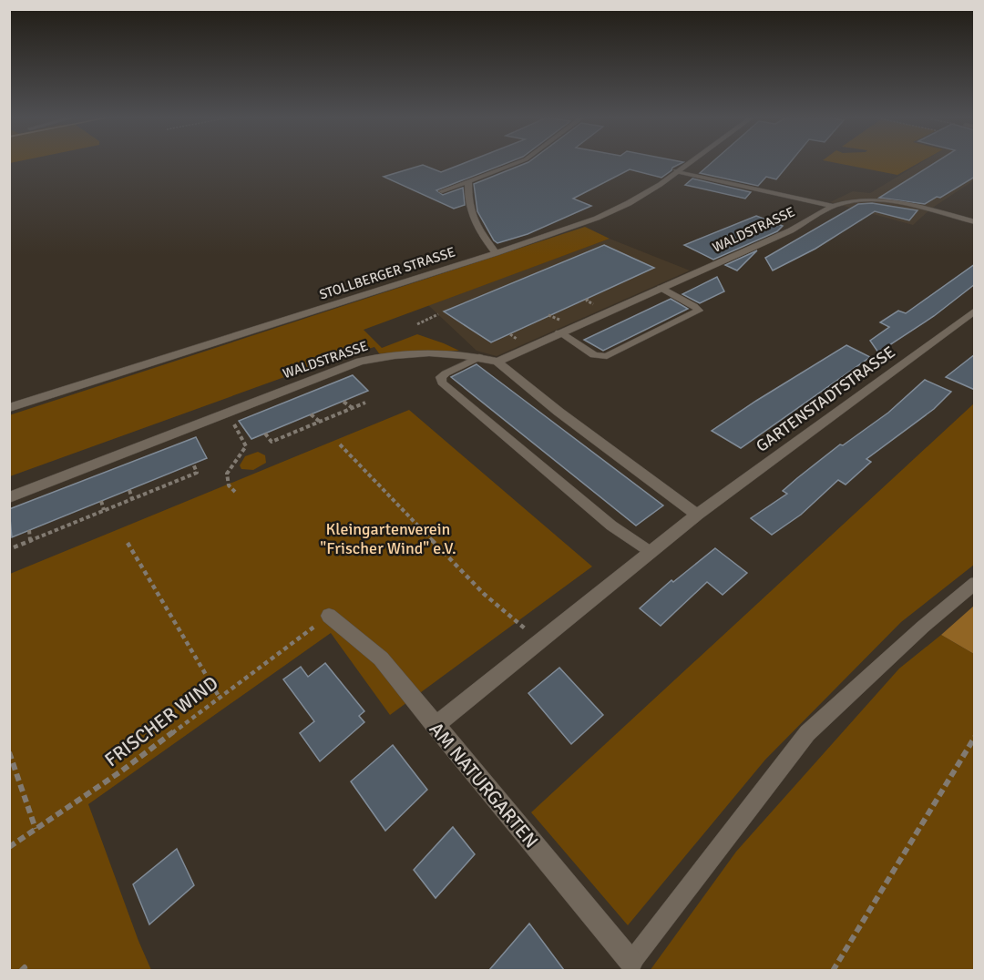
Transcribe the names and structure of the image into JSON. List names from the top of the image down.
{
  "streets": {
    "street": [
      "WALDSTRASSE",
      "STOLLBERGER STRASSE",
      "GARTENSTADTSTRASSE",
      "AM NATURGARTEN"
    ],
    "path": ["FRISCHER WIND"]
  },
  "crossings": [
    ["GARTENSTADTSTRASSE", "AM NATURGARTEN"],
    ["FRISCHER WIND", "AM NATURGARTEN"]
  ],
  "parks": ["Kleingartenverein \"Frischer Wind\" e.V."]
}
